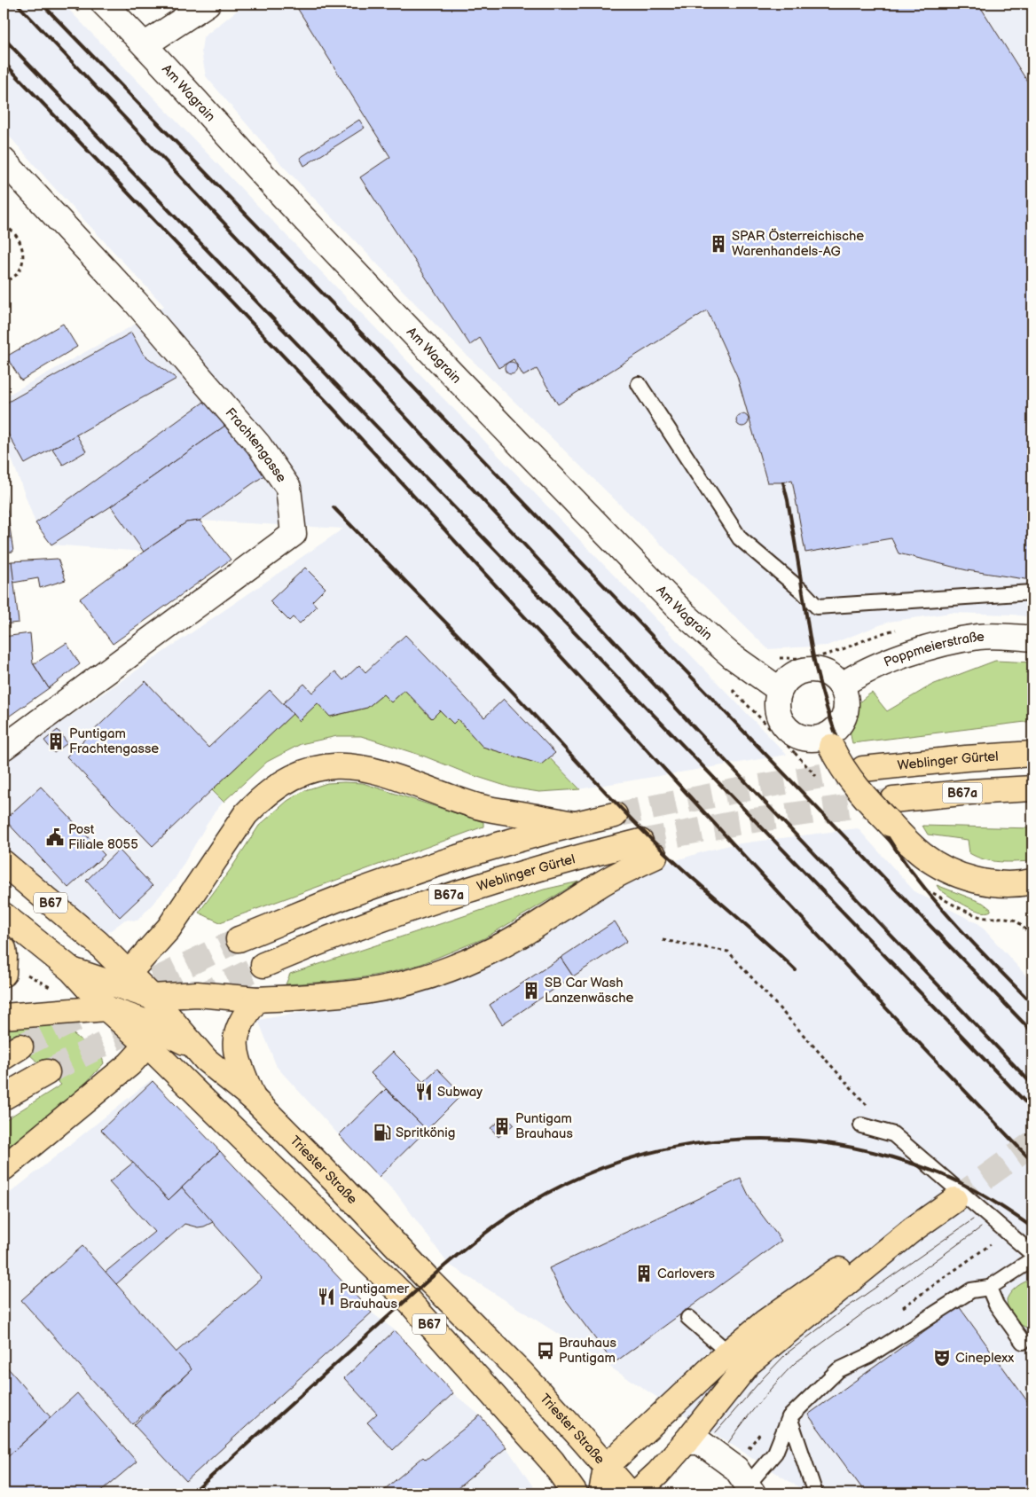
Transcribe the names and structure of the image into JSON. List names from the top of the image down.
{
  "streets": {
    "main road": [
      "Weblinger Gürtel",
      "B67a",
      "B67",
      "Triester Straße"
    ],
    "street": ["Am Wagrain", "Frachtengasse", "Poppmeierstraße"]
  },
  "crossings": [
    ["Am Wagrain", "Poppmeierstraße"]
  ],
  "places": {
    "building": [
      "SPAR Österreichische Warenhandels-AG",
      "Puntigam Frachtengasse",
      "SB Car Wash Lanzenwäsche",
      "Puntigam Brauhaus",
      "Carlovers"
    ],
    "public building": ["Post Filiale 8055"],
    "restaurant": ["Subway", "Puntigamer Brauhaus"],
    "fuel station": ["Spritkönig"],
    "bus stop": ["Brauhaus Puntigam"],
    "theatre": ["Cineplexx"]
  }
}
